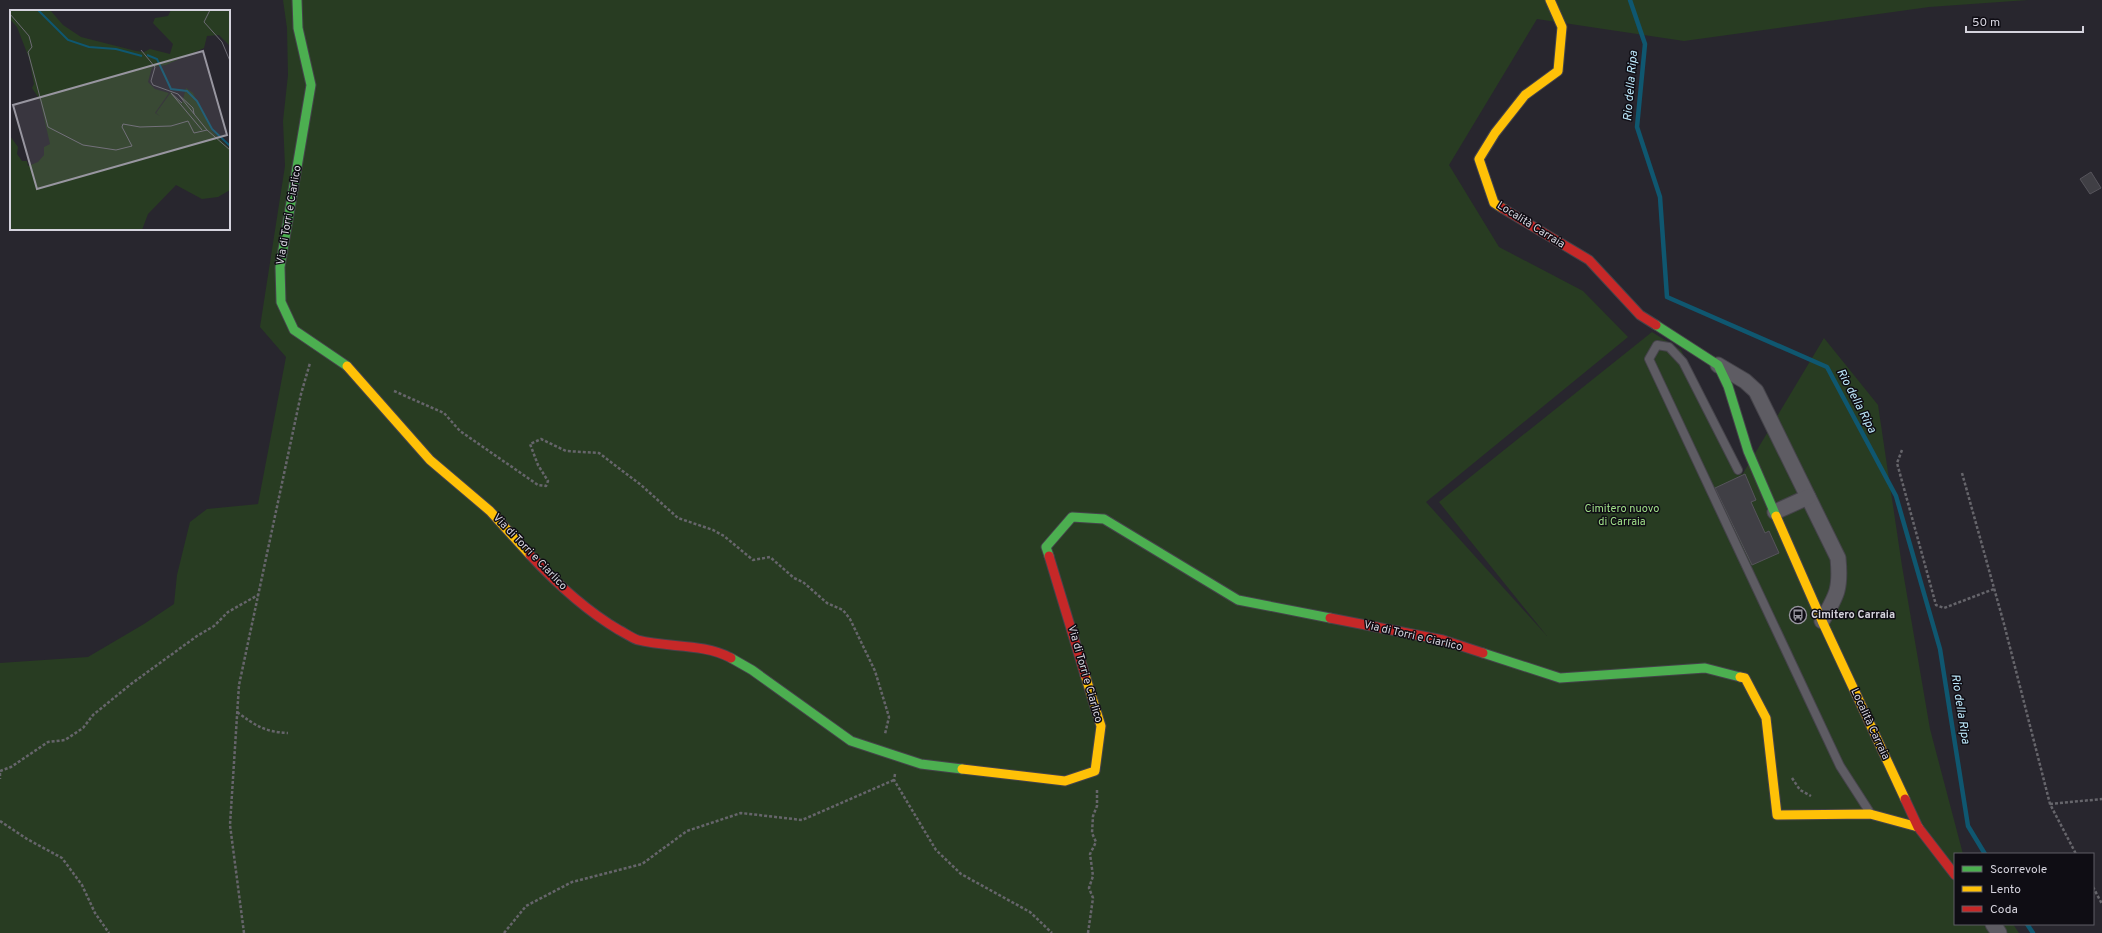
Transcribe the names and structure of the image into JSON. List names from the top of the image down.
{
  "streets": {
    "street": ["Via di Torri e Ciarlico", "Località Carraia"]
  },
  "crossings": [
    ["Via di Torri e Ciarlico", "Località Carraia"]
  ],
  "water": ["Rio della Ripa"],
  "parks": ["Cimitero nuovo di Carraia"],
  "places": {
    "bus stop": ["Cimitero Carraia"]
  },
  "legend": ["Scorrevole", "Lento", "Coda"],
  "scale_bar": "50 m"
}
